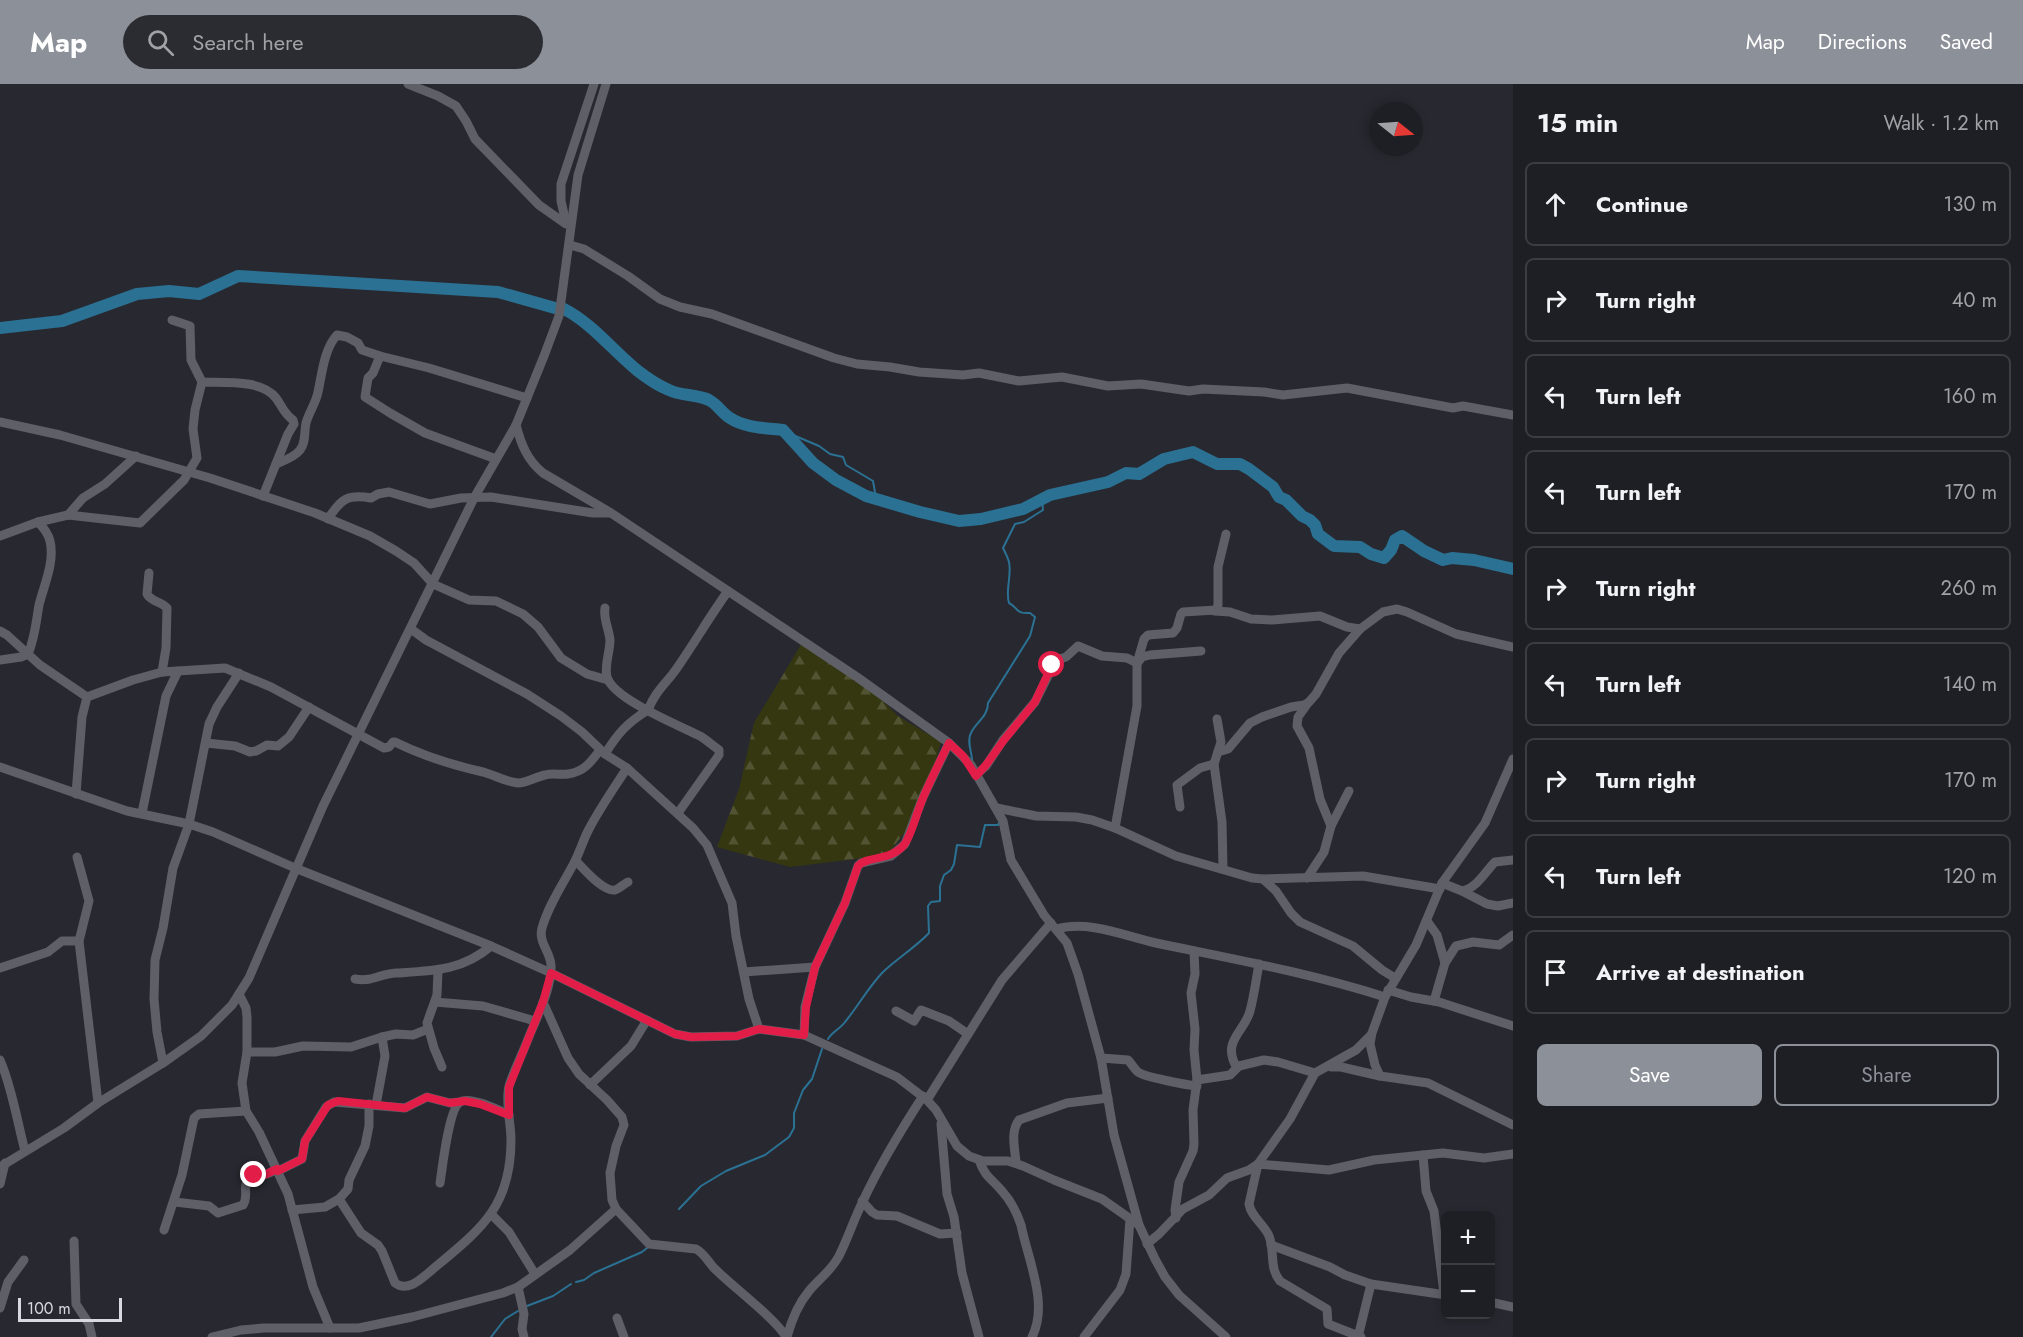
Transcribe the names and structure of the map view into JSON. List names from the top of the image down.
{
  "scale_bar": "100 m",
  "north": "right",
  "page": {
    "header": "Map",
    "search": "Search here",
    "nav": ["Map", "Directions", "Saved"],
    "heading": ["15 min", "Walk · 1.2 km"],
    "list": [
      ["Continue", "130 m"],
      ["Turn right", "40 m"],
      ["Turn left", "160 m"],
      ["Turn left", "170 m"],
      ["Turn right", "260 m"],
      ["Turn left", "140 m"],
      ["Turn right", "170 m"],
      ["Turn left", "120 m"],
      "Arrive at destination"
    ],
    "buttons": ["Save", "Share"],
    "map_buttons": ["+", "−"],
    "scale": "100 m"
  }
}
